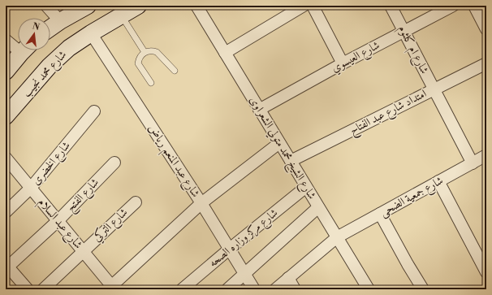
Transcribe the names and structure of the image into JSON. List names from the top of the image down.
{
  "streets": {
    "main road": ["شارع محمد نجيب"],
    "street": [
      "شارع ام كلثوم",
      "شارع العيسوي",
      "امتداد شارع عبد الفتاح",
      "شارع الشيخ محمد متولي الشعراوى",
      "شارع عبد المنعم رياض",
      "شارع الخضرى",
      "شارع الفتح",
      "شارع جمعية الضحى",
      "شارع عبد السلام",
      "شارع التركي",
      "شارع مركز وزاره الصحه"
    ]
  },
  "crossings": [
    ["شارع ام كلثوم", "شارع العيسوي"],
    ["شارع ام كلثوم", "امتداد شارع عبد الفتاح"],
    ["شارع ام كلثوم", "شارع جمعية الضحى"],
    ["شارع العيسوي", "شارع الشيخ محمد متولي الشعراوى"],
    ["شارع محمد نجيب", "شارع عبد المنعم رياض"],
    ["امتداد شارع عبد الفتاح", "شارع الشيخ محمد متولي الشعراوى"],
    ["شارع الشيخ محمد متولي الشعراوى", "شارع جمعية الضحى"],
    ["شارع الشيخ محمد متولي الشعراوى", "شارع مركز وزاره الصحه"],
    ["شارع عبد المنعم رياض", "شارع مركز وزاره الصحه"],
    ["شارع الخضرى", "شارع عبد السلام"],
    ["شارع الفتح", "شارع عبد السلام"],
    ["شارع عبد السلام", "شارع التركي"]
  ],
  "north": "top"
}
